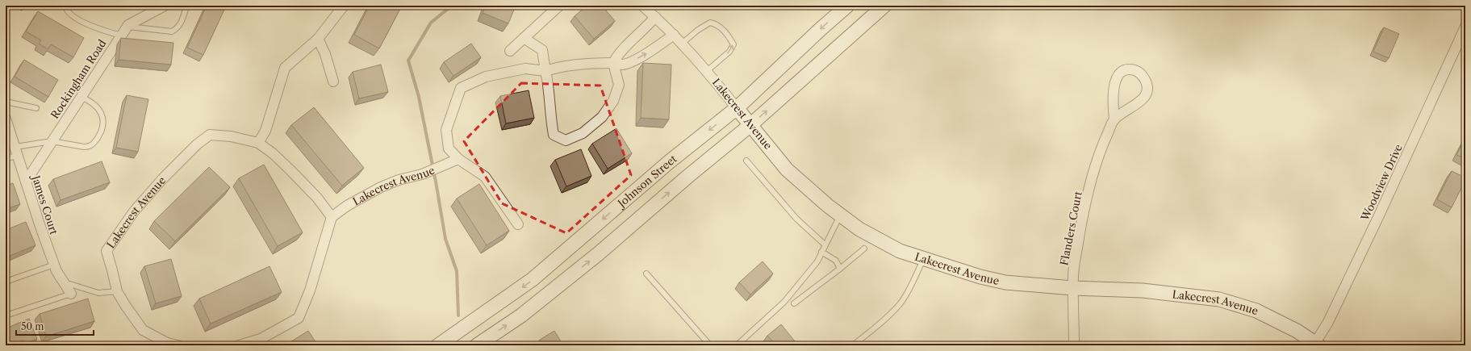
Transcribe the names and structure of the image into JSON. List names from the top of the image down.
{
  "streets": {
    "main road": ["Lakecrest Avenue", "Johnson Street"],
    "street": [
      "Rockingham Road",
      "Woodview Drive",
      "James Court",
      "Flanders Court"
    ]
  },
  "crossings": [
    ["Rockingham Road", "James Court"],
    ["Lakecrest Avenue", "Johnson Street"],
    ["Lakecrest Avenue", "Woodview Drive"],
    ["Lakecrest Avenue", "Flanders Court"]
  ],
  "scale_bar": "50 m"
}
